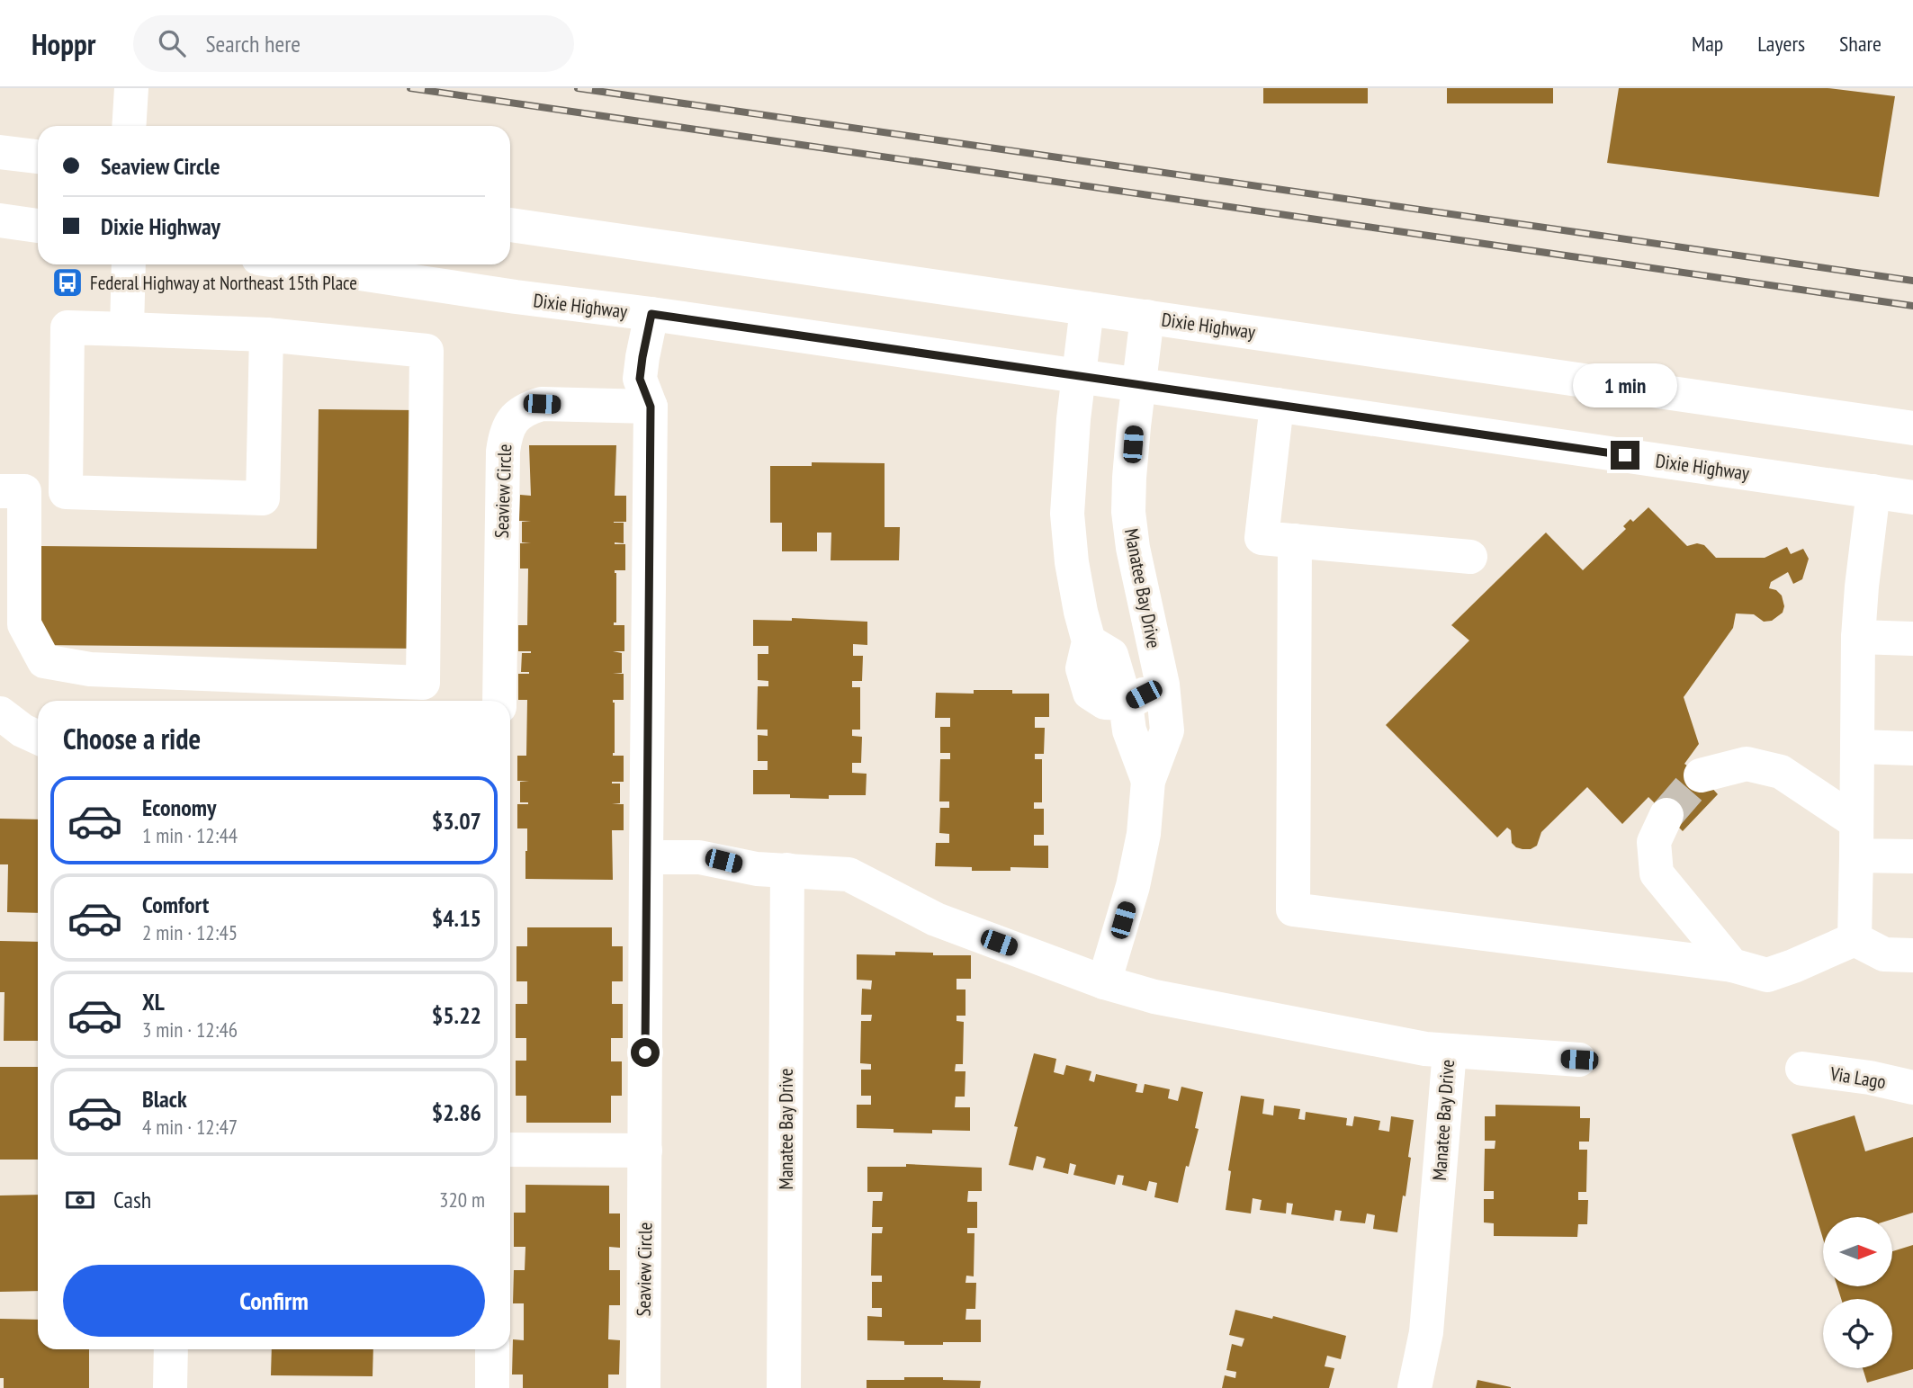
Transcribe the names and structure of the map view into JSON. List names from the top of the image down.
{
  "streets": {
    "street": [
      "Dixie Highway",
      "Seaview Circle",
      "Manatee Bay Drive",
      "Via Lago"
    ]
  },
  "crossings": [
    ["Dixie Highway", "Seaview Circle"],
    ["Dixie Highway", "Manatee Bay Drive"],
    ["Seaview Circle", "Manatee Bay Drive"]
  ],
  "places": {
    "bus stop": ["Federal Highway at Northeast 15th Place"]
  },
  "north": "right",
  "page": {
    "header": "Hoppr",
    "search": "Search here",
    "nav": ["Map", "Layers", "Share"],
    "banner": ["Seaview Circle", "Dixie Highway"],
    "bubble": "1 min",
    "heading": "Choose a ride",
    "list": [
      {
        "name": "Economy",
        "note": "1 min · 12:44",
        "value": "$3.07"
      },
      {
        "name": "Comfort",
        "note": "2 min · 12:45",
        "value": "$4.15"
      },
      {
        "name": "XL",
        "note": "3 min · 12:46",
        "value": "$5.22"
      },
      {
        "name": "Black",
        "note": "4 min · 12:47",
        "value": "$2.86"
      }
    ],
    "pay": ["Cash", "320 m"],
    "buttons": "Confirm"
  }
}
